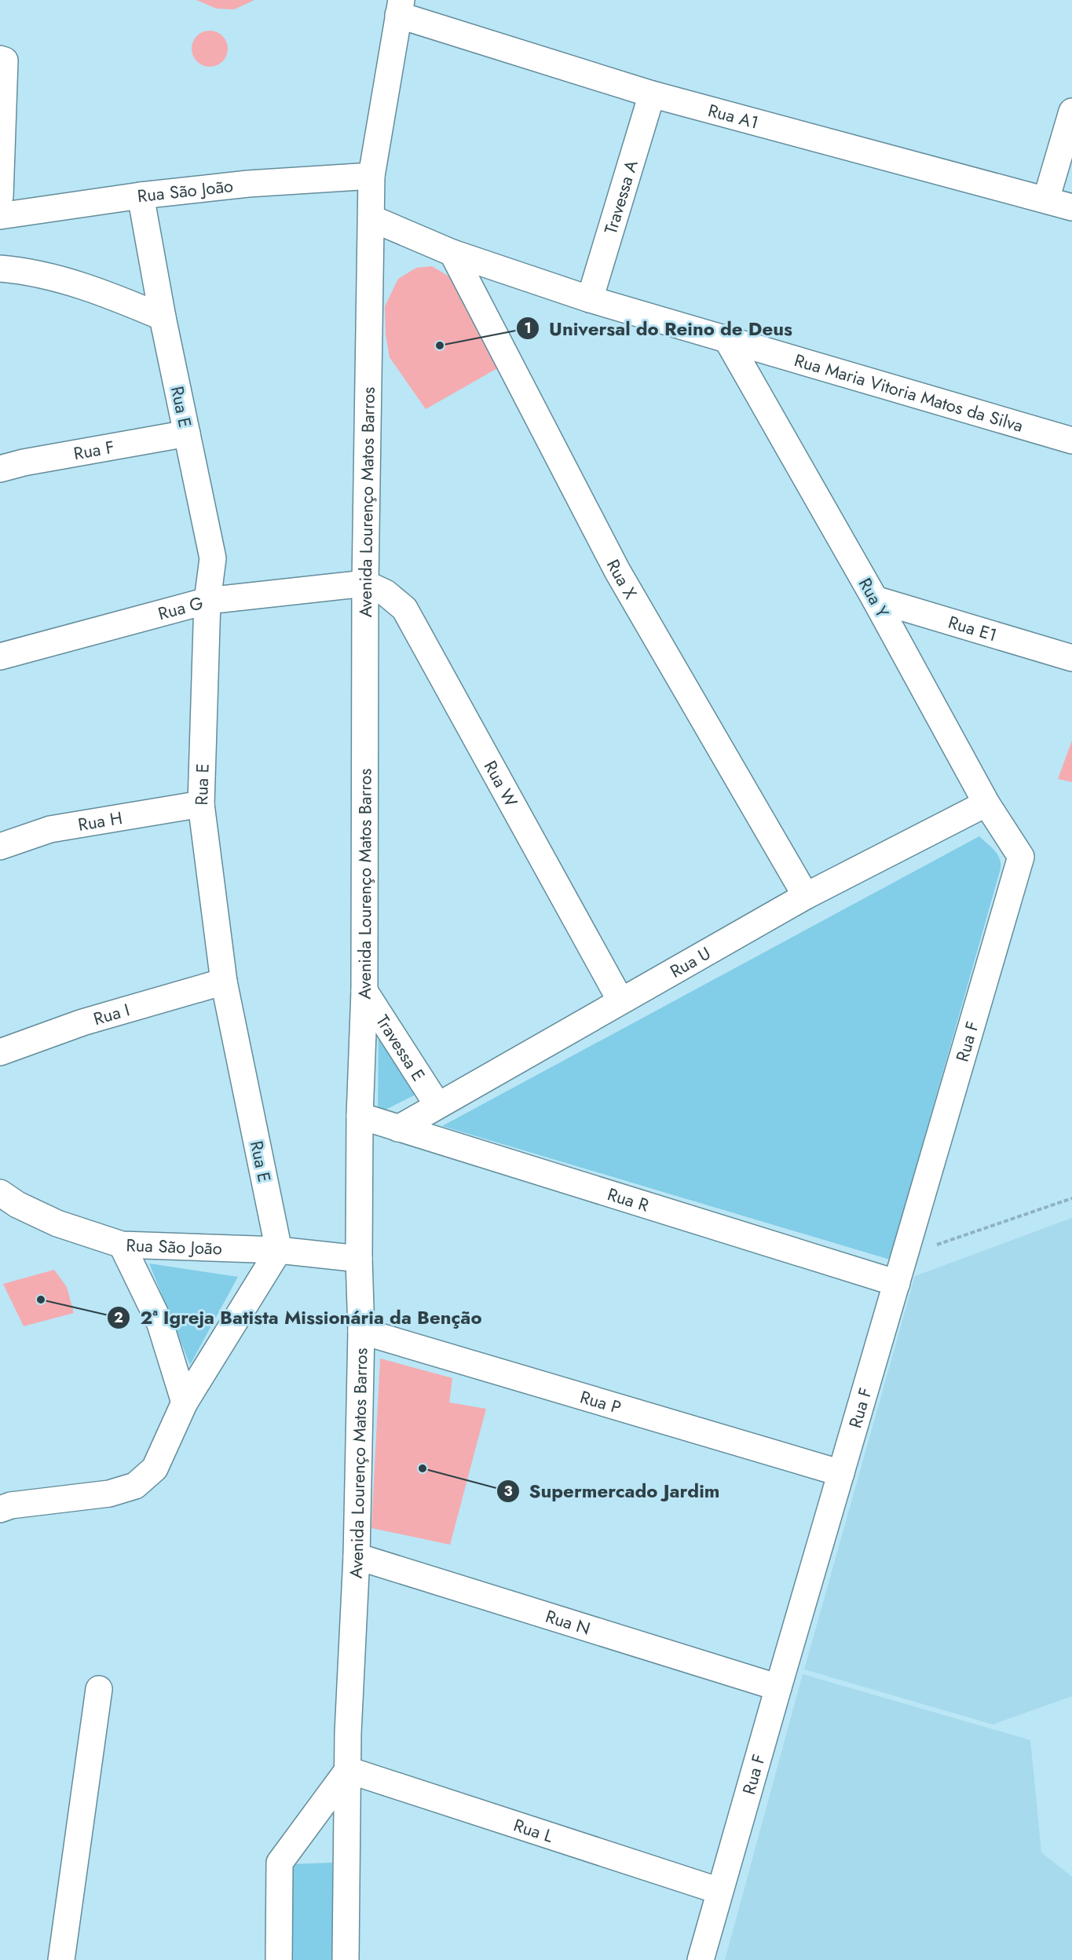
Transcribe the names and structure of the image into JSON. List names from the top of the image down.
{
  "streets": {
    "street": [
      "Rua A1",
      "Rua São João",
      "Travessa A",
      "Rua Maria Vitoria Matos da Silva",
      "Rua E",
      "Rua F",
      "Avenida Lourenço Matos Barros",
      "Rua X",
      "Rua Y",
      "Rua G",
      "Rua E1",
      "Rua W",
      "Rua H",
      "Rua U",
      "Rua I",
      "Travessa E",
      "Rua R",
      "Rua P",
      "Rua N",
      "Rua L"
    ]
  },
  "crossings": [
    ["Rua A1", "Travessa A"],
    ["Rua A1", "Avenida Lourenço Matos Barros"],
    ["Rua São João", "Rua E"],
    ["Rua São João", "Avenida Lourenço Matos Barros"],
    ["Travessa A", "Rua Maria Vitoria Matos da Silva"],
    ["Rua Maria Vitoria Matos da Silva", "Avenida Lourenço Matos Barros"],
    ["Rua Maria Vitoria Matos da Silva", "Rua X"],
    ["Rua Maria Vitoria Matos da Silva", "Rua Y"],
    ["Rua E", "Rua F"],
    ["Rua E", "Rua G"],
    ["Rua E", "Rua H"],
    ["Rua E", "Rua I"],
    ["Rua F", "Rua Y"],
    ["Rua F", "Rua R"],
    ["Rua F", "Rua P"],
    ["Rua F", "Rua N"],
    ["Rua F", "Rua L"],
    ["Avenida Lourenço Matos Barros", "Rua G"],
    ["Avenida Lourenço Matos Barros", "Rua W"],
    ["Avenida Lourenço Matos Barros", "Travessa E"],
    ["Avenida Lourenço Matos Barros", "Rua R"],
    ["Avenida Lourenço Matos Barros", "Rua P"],
    ["Avenida Lourenço Matos Barros", "Rua N"],
    ["Avenida Lourenço Matos Barros", "Rua L"],
    ["Rua X", "Rua U"],
    ["Rua Y", "Rua E1"],
    ["Rua Y", "Rua U"],
    ["Rua G", "Rua W"],
    ["Rua W", "Rua U"],
    ["Rua U", "Travessa E"],
    ["Rua U", "Rua R"]
  ],
  "places": ["Universal do Reino de Deus", "2ª Igreja Batista Missionária da Benção", "Supermercado Jardim"]
}
